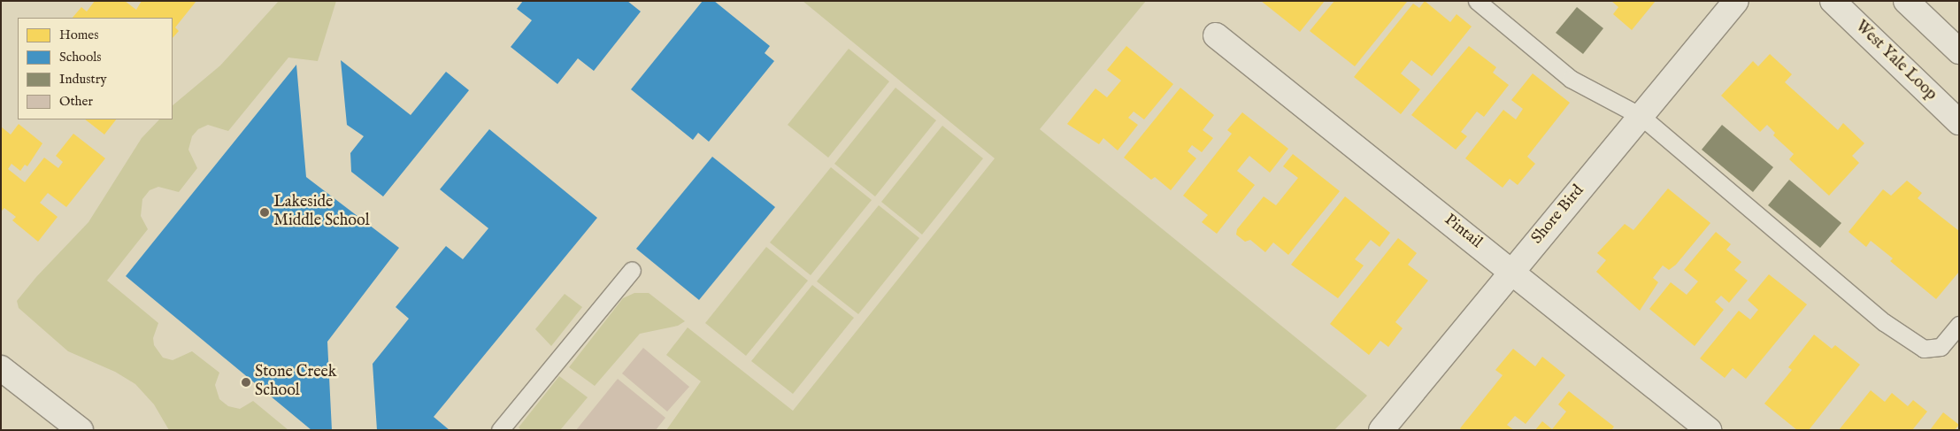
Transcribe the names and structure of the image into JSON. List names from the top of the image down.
{
  "streets": {
    "street": ["West Yale Loop", "Shore Bird", "Pintail"]
  },
  "crossings": [
    ["Shore Bird", "Pintail"]
  ],
  "places": ["Lakeside Middle School", "Stone Creek School"],
  "legend": [
    "Homes",
    "Schools",
    "Industry",
    "Other"
  ]
}
